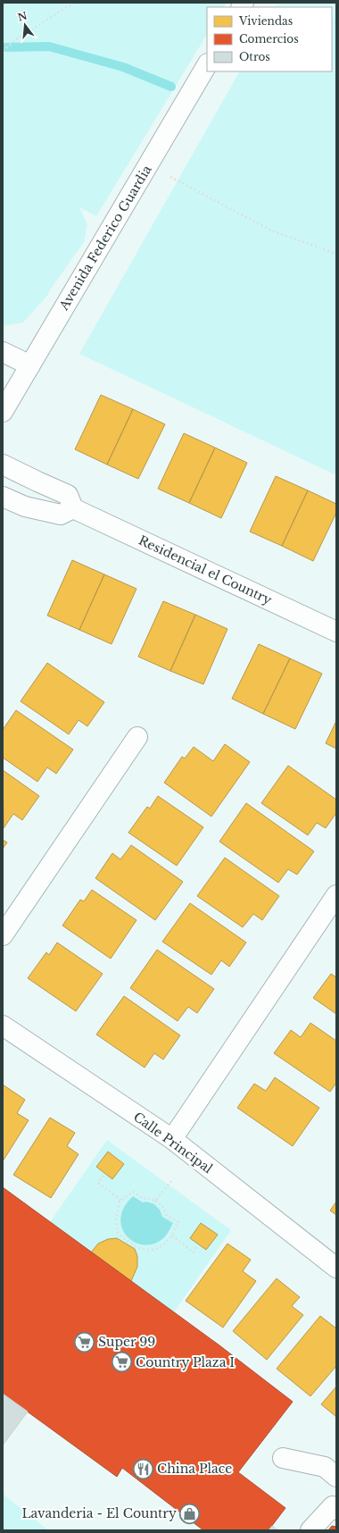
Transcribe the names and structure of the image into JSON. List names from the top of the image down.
{
  "streets": {
    "street": ["Avenida Federico Guardia", "Residencial el Country", "Calle Principal"]
  },
  "places": {
    "supermarket": ["Super 99", "Country Plaza I"],
    "restaurant": ["China Place"],
    "shop": ["Lavanderia - El Country"]
  },
  "legend": ["Viviendas", "Comercios", "Otros"],
  "north": "top"
}
